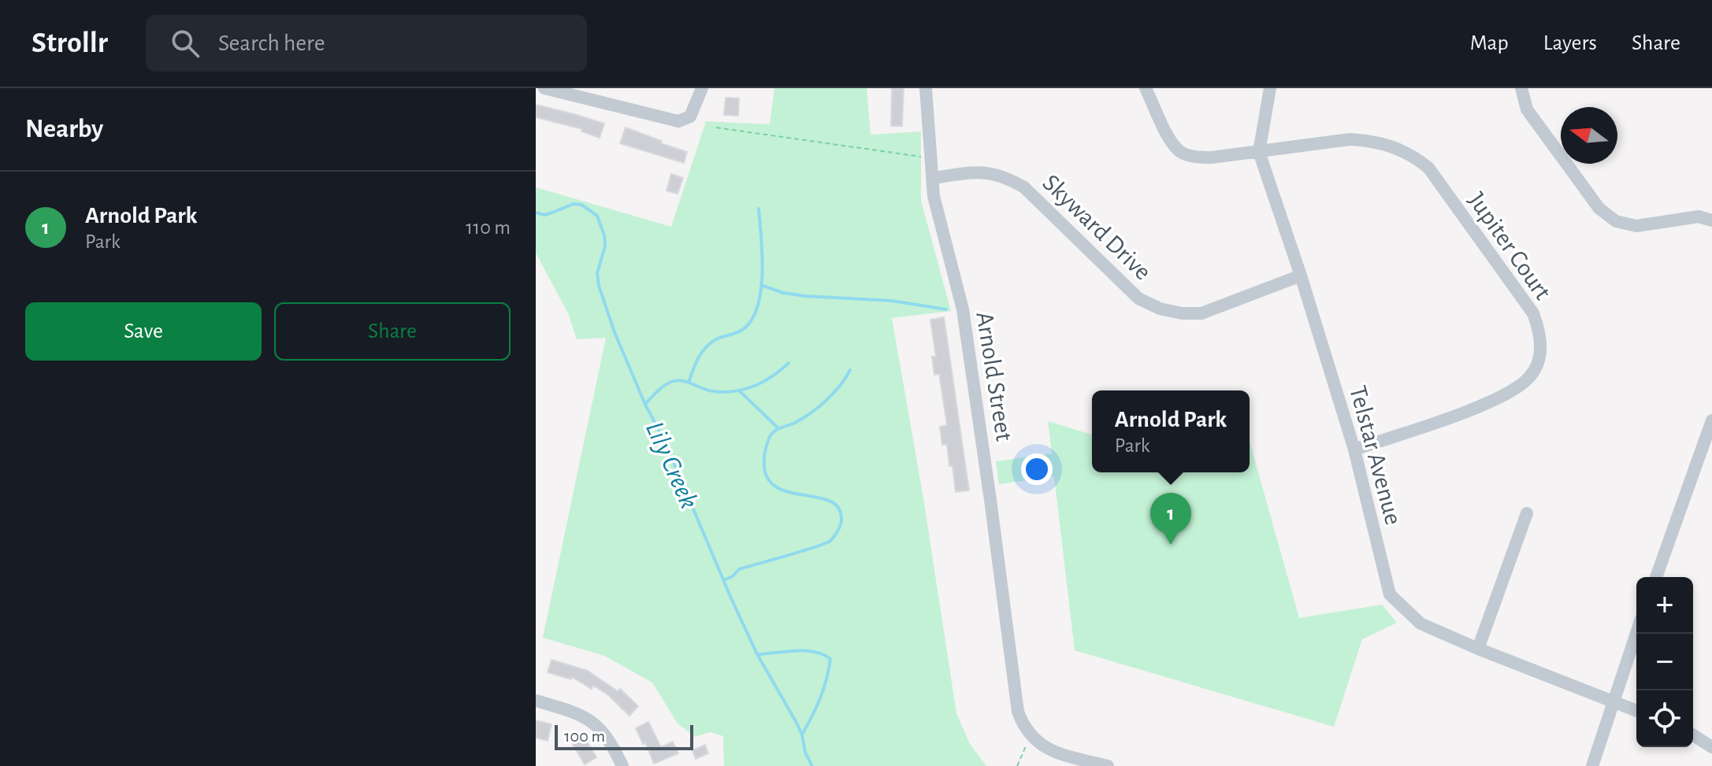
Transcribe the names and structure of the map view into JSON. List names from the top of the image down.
{
  "streets": {
    "street": [
      "Skyward Drive",
      "Jupiter Court",
      "Arnold Street",
      "Telstar Avenue"
    ]
  },
  "crossings": [
    ["Skyward Drive", "Arnold Street"],
    ["Skyward Drive", "Telstar Avenue"],
    ["Jupiter Court", "Telstar Avenue"]
  ],
  "water": ["Lily Creek"],
  "scale_bar": "100 m",
  "north": "left",
  "page": {
    "header": "Strollr",
    "search": "Search here",
    "nav": ["Map", "Layers", "Share"],
    "heading": "Nearby",
    "list": [
      {
        "mark": "1",
        "name": "Arnold Park",
        "note": "Park",
        "value": "110 m"
      }
    ],
    "buttons": ["Save", "Share"],
    "popup": ["Arnold Park", "Park"],
    "pins": "1",
    "map_buttons": ["+", "−"],
    "scale": "100 m"
  }
}
